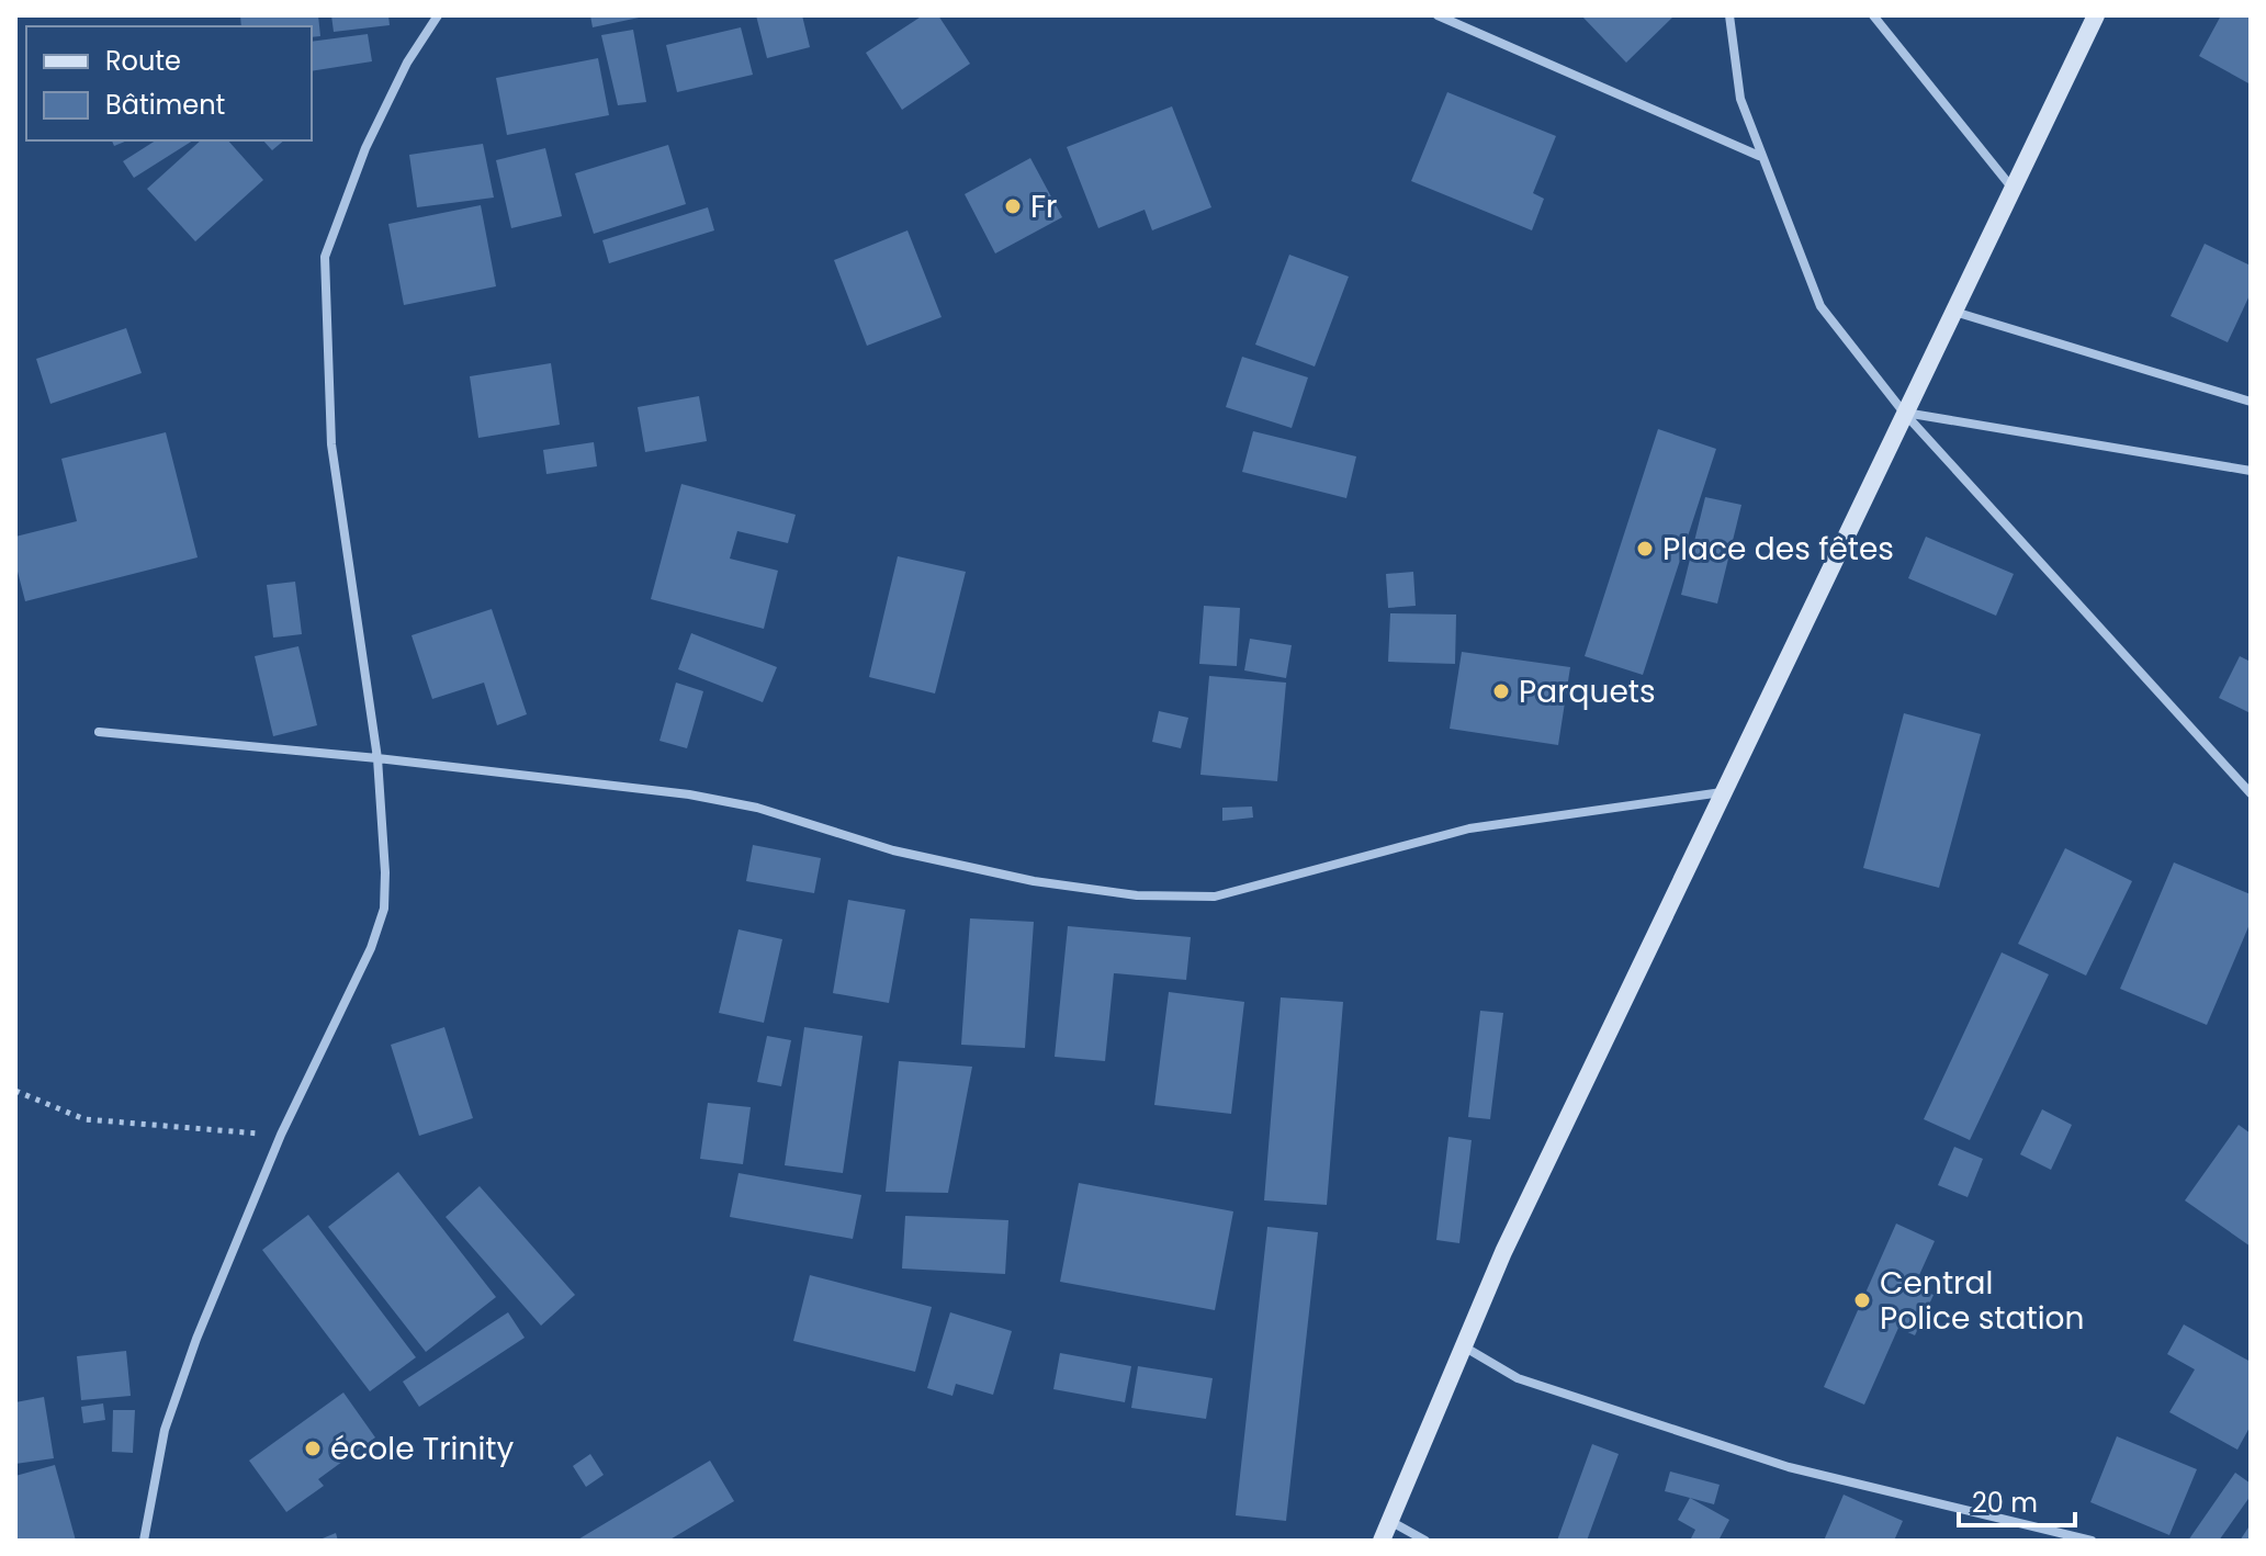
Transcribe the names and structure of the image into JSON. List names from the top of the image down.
{
  "places": [
    "Fr",
    "Place des fêtes",
    "Parquets",
    "Central Police station",
    "école Trinity"
  ],
  "legend": ["Route", "Bâtiment"],
  "scale_bar": "20 m"
}
